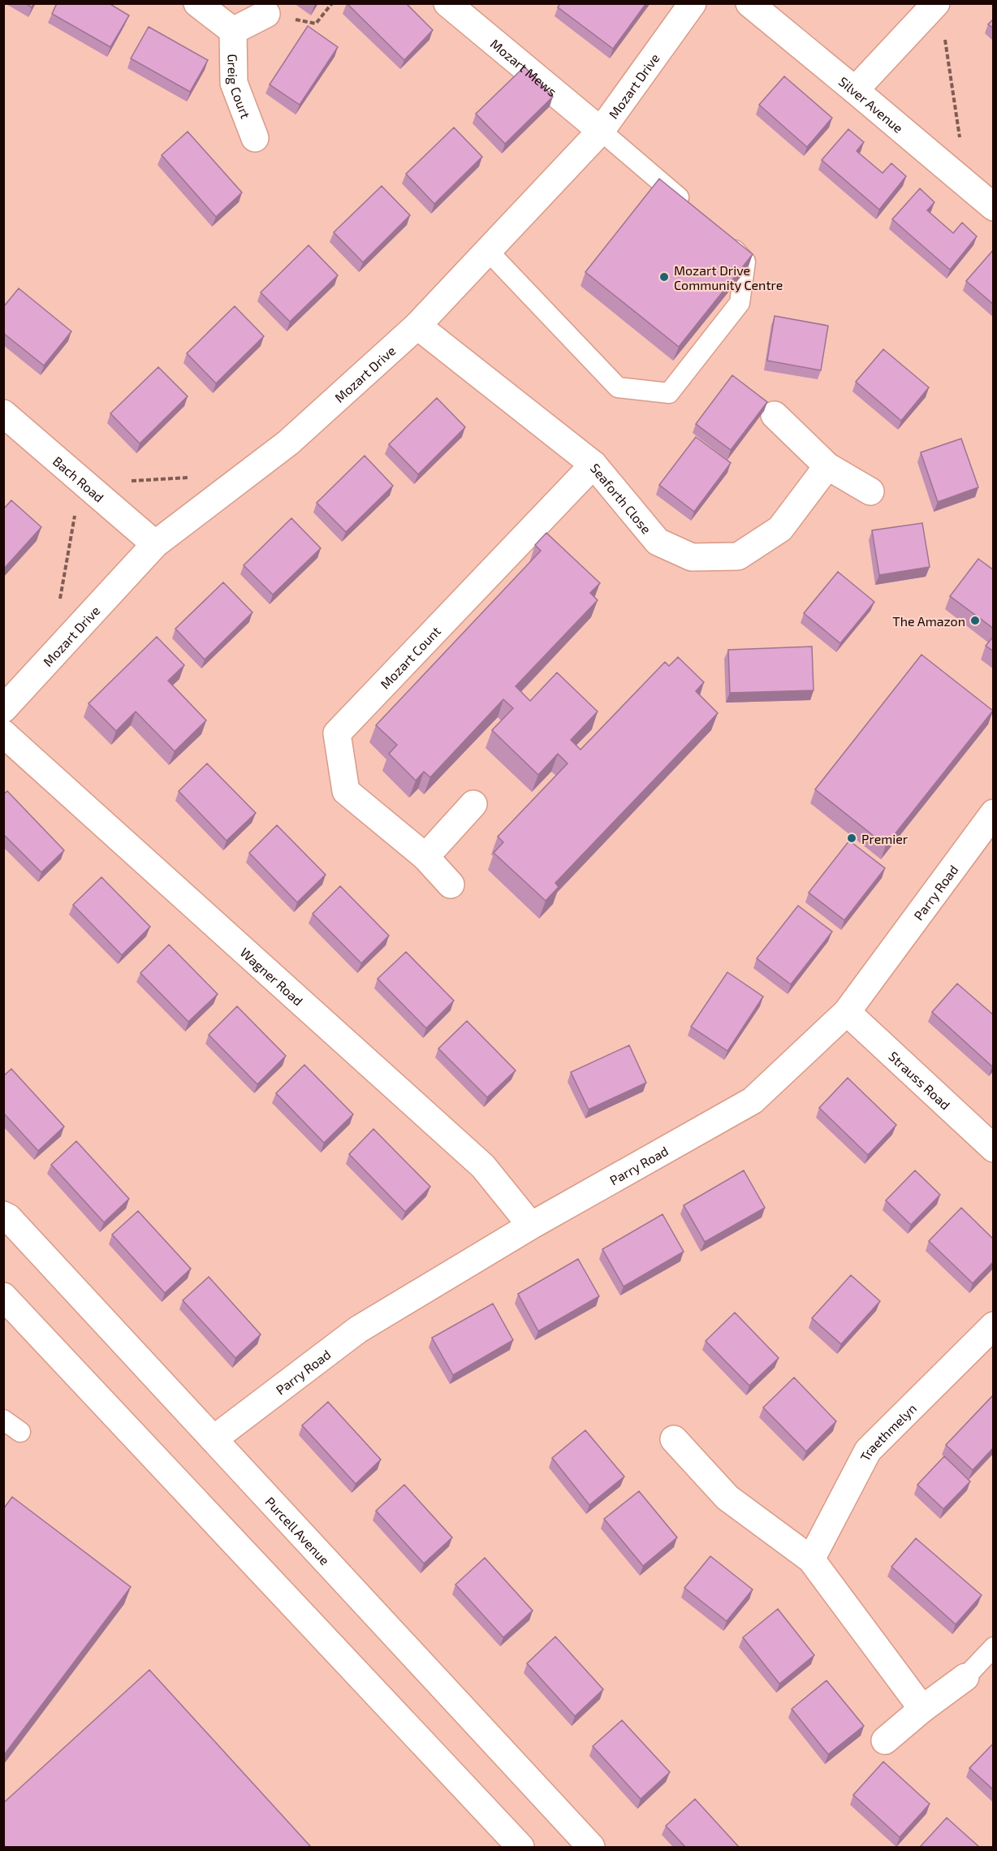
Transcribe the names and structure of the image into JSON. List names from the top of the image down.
{
  "streets": {
    "street": [
      "Mozart Mews",
      "Greig Court",
      "Mozart Drive",
      "Silver Avenue",
      "Bach Road",
      "Seaforth Close",
      "Mozart Count",
      "Parry Road",
      "Wagner Road",
      "Strauss Road",
      "Traethmelyn",
      "Purcell Avenue"
    ]
  },
  "crossings": [
    ["Mozart Mews", "Mozart Drive"],
    ["Mozart Drive", "Bach Road"],
    ["Mozart Drive", "Seaforth Close"],
    ["Seaforth Close", "Mozart Count"],
    ["Parry Road", "Wagner Road"],
    ["Parry Road", "Strauss Road"],
    ["Parry Road", "Purcell Avenue"]
  ],
  "places": ["Mozart Drive Community Centre", "The Amazon", "Premier"]
}
